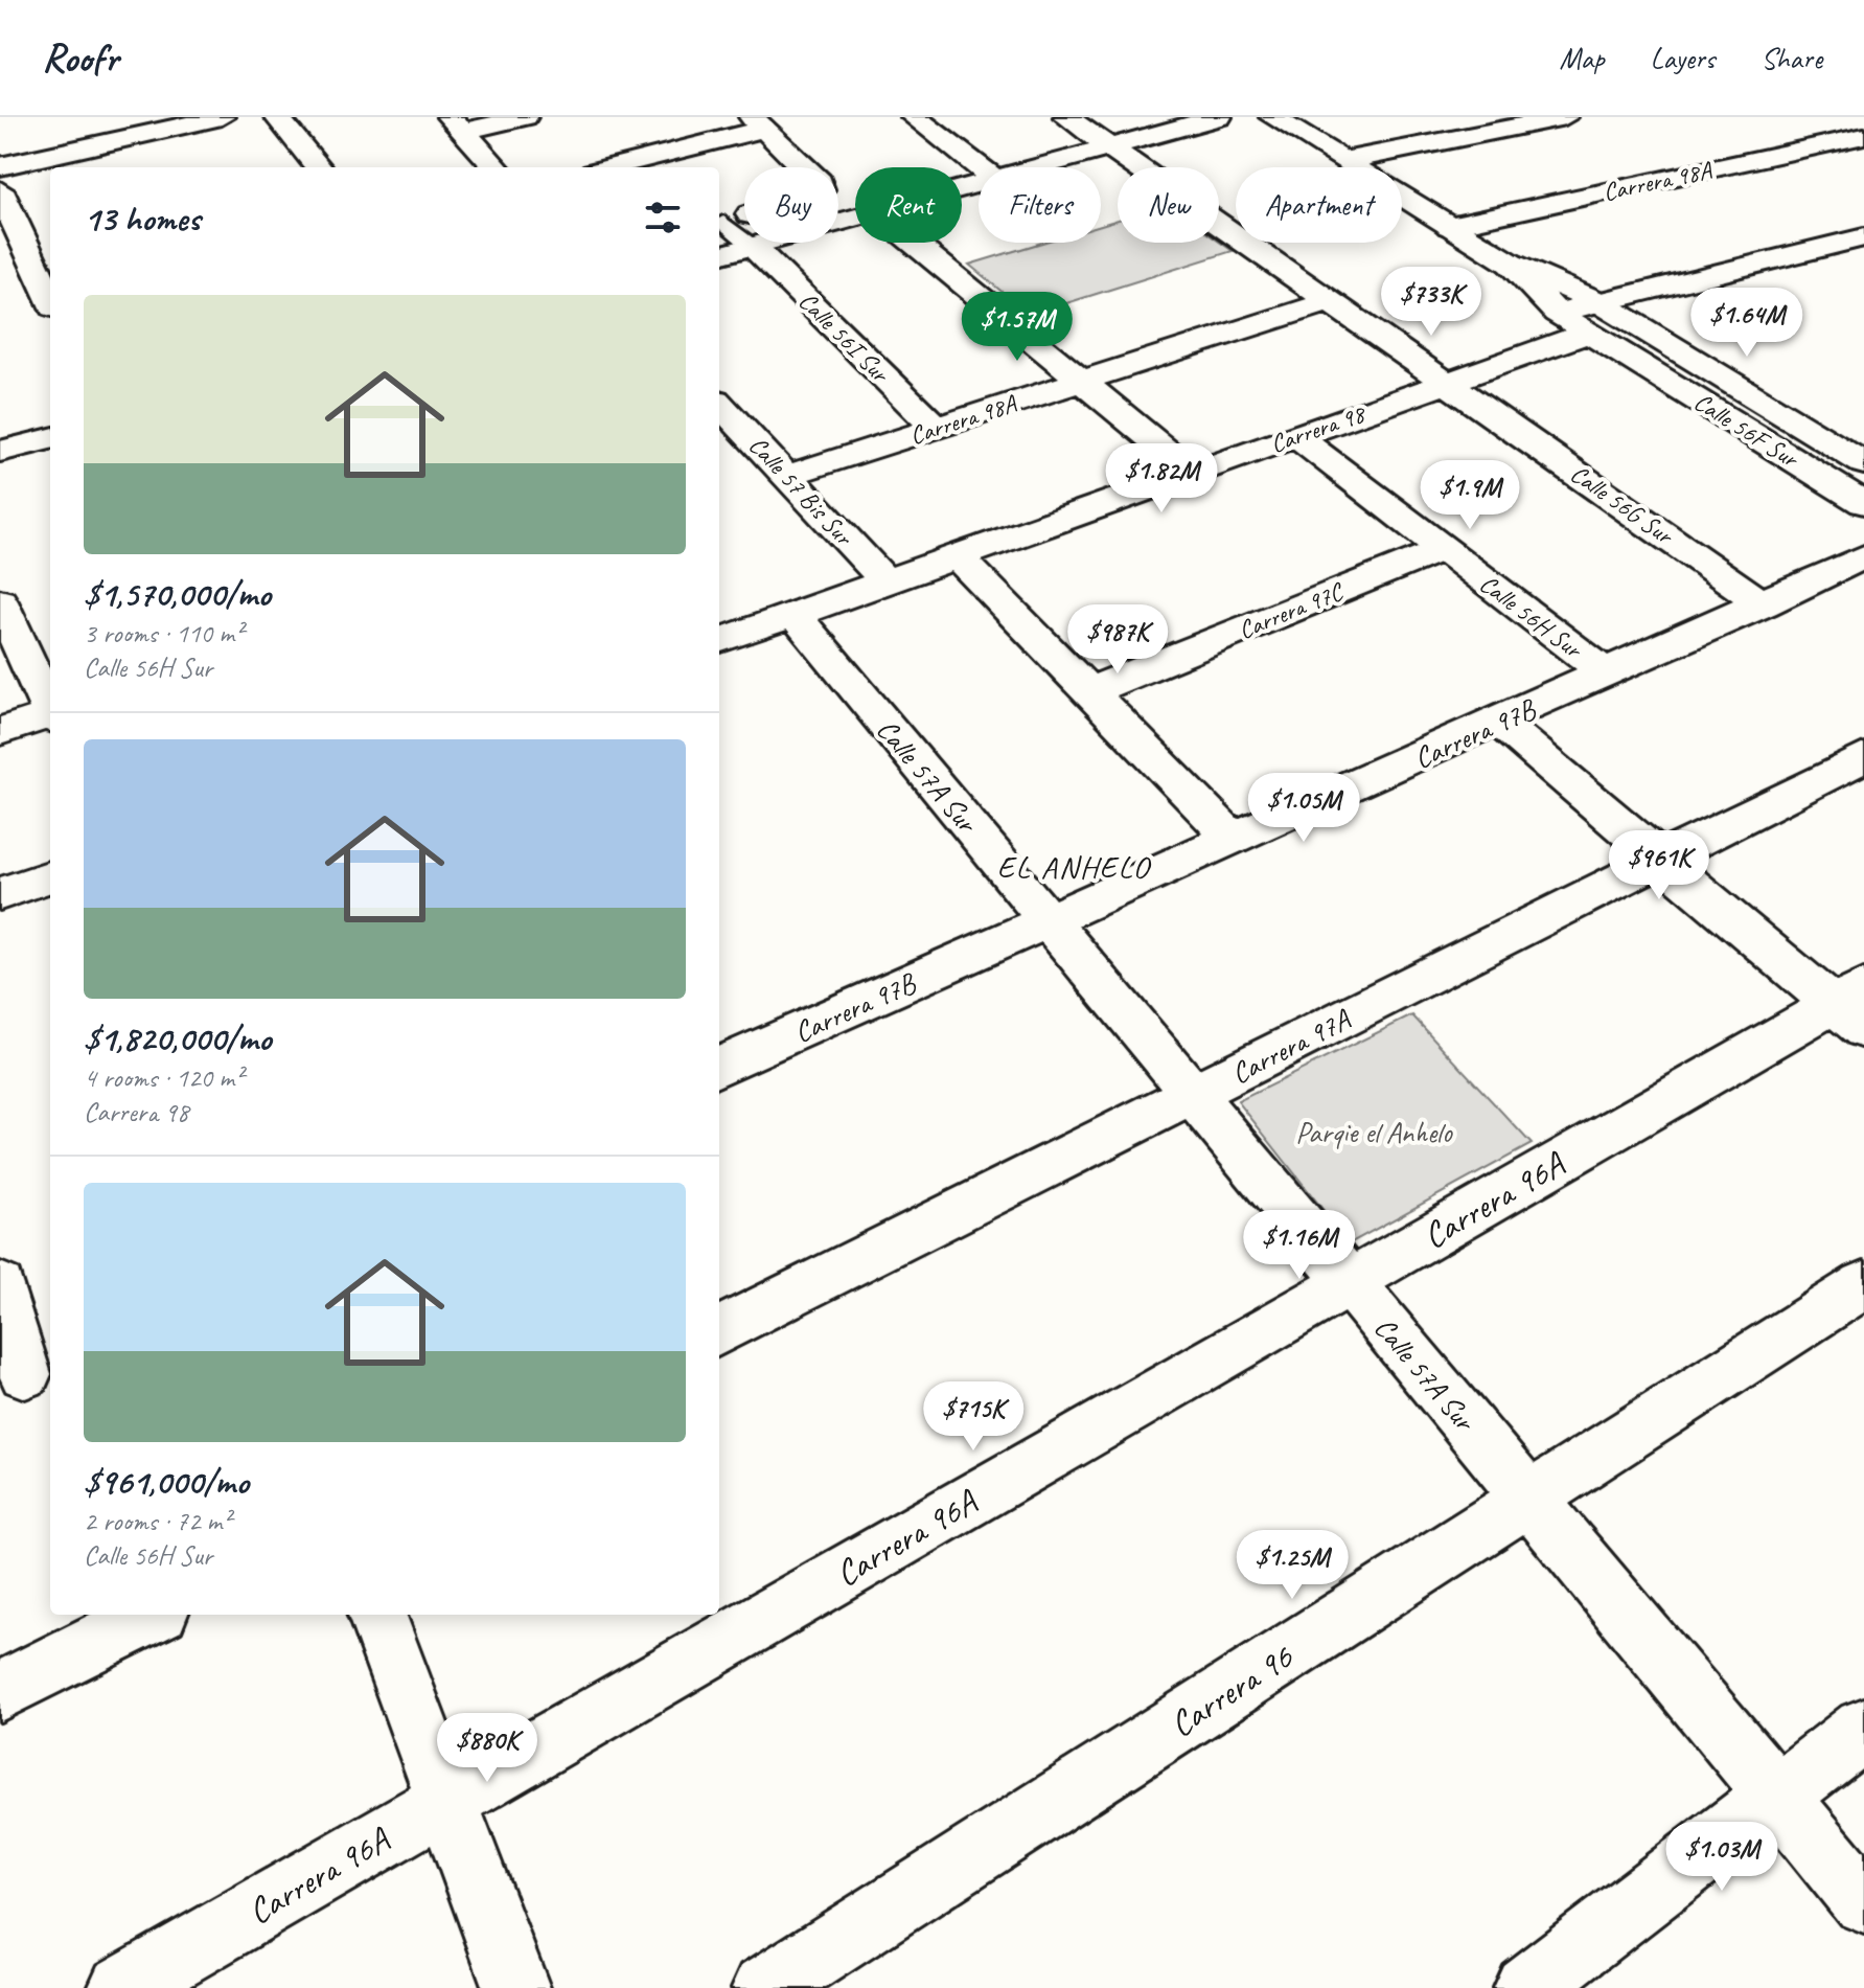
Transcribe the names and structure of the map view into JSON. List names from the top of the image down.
{
  "streets": {
    "street": [
      "Carrera 98A",
      "Calle 56I Sur",
      "Carrera 98",
      "Calle 56F Sur",
      "Calle 57 Bis Sur",
      "Calle 56G Sur",
      "Carrera 97C",
      "Calle 56H Sur",
      "Carrera 97B",
      "Calle 57A Sur",
      "Carrera 97A",
      "Carrera 96A",
      "Carrera 96"
    ]
  },
  "crossings": [
    ["Carrera 98A", "Calle 56I Sur"],
    ["Carrera 98A", "Calle 56F Sur"],
    ["Carrera 98A", "Calle 57 Bis Sur"],
    ["Carrera 98A", "Calle 56G Sur"],
    ["Carrera 98", "Calle 56F Sur"],
    ["Carrera 98", "Calle 57 Bis Sur"],
    ["Carrera 98", "Calle 56G Sur"],
    ["Carrera 98", "Calle 56H Sur"],
    ["Carrera 98", "Calle 57A Sur"],
    ["Calle 56G Sur", "Carrera 97B"],
    ["Carrera 97C", "Calle 56H Sur"],
    ["Calle 56H Sur", "Carrera 97B"],
    ["Carrera 97B", "Calle 57A Sur"],
    ["Calle 57A Sur", "Carrera 97A"],
    ["Calle 57A Sur", "Carrera 96A"],
    ["Calle 57A Sur", "Carrera 96"]
  ],
  "districts": ["EL ANHELO"],
  "parks": ["Parqie el Anhelo"],
  "page": {
    "header": "Roofr",
    "nav": ["Map", "Layers", "Share"],
    "chip": [
      "Buy",
      "Rent",
      "Filters",
      "New",
      "Apartment"
    ],
    "heading": "13 homes",
    "price": [
      "$733K",
      "$1.64M",
      "$1.57M",
      "$1.82M",
      "$1.9M",
      "$987K",
      "$1.05M",
      "$961K",
      "$1.16M",
      "$715K",
      "$1.25M",
      "$880K",
      "$1.03M"
    ],
    "list": [
      {
        "name": "$1,570,000/mo",
        "note": "3 rooms · 110 m² · Calle 56H Sur"
      },
      {
        "name": "$1,820,000/mo",
        "note": "4 rooms · 120 m² · Carrera 98"
      },
      {
        "name": "$961,000/mo",
        "note": "2 rooms · 72 m² · Calle 56H Sur"
      }
    ]
  }
}
